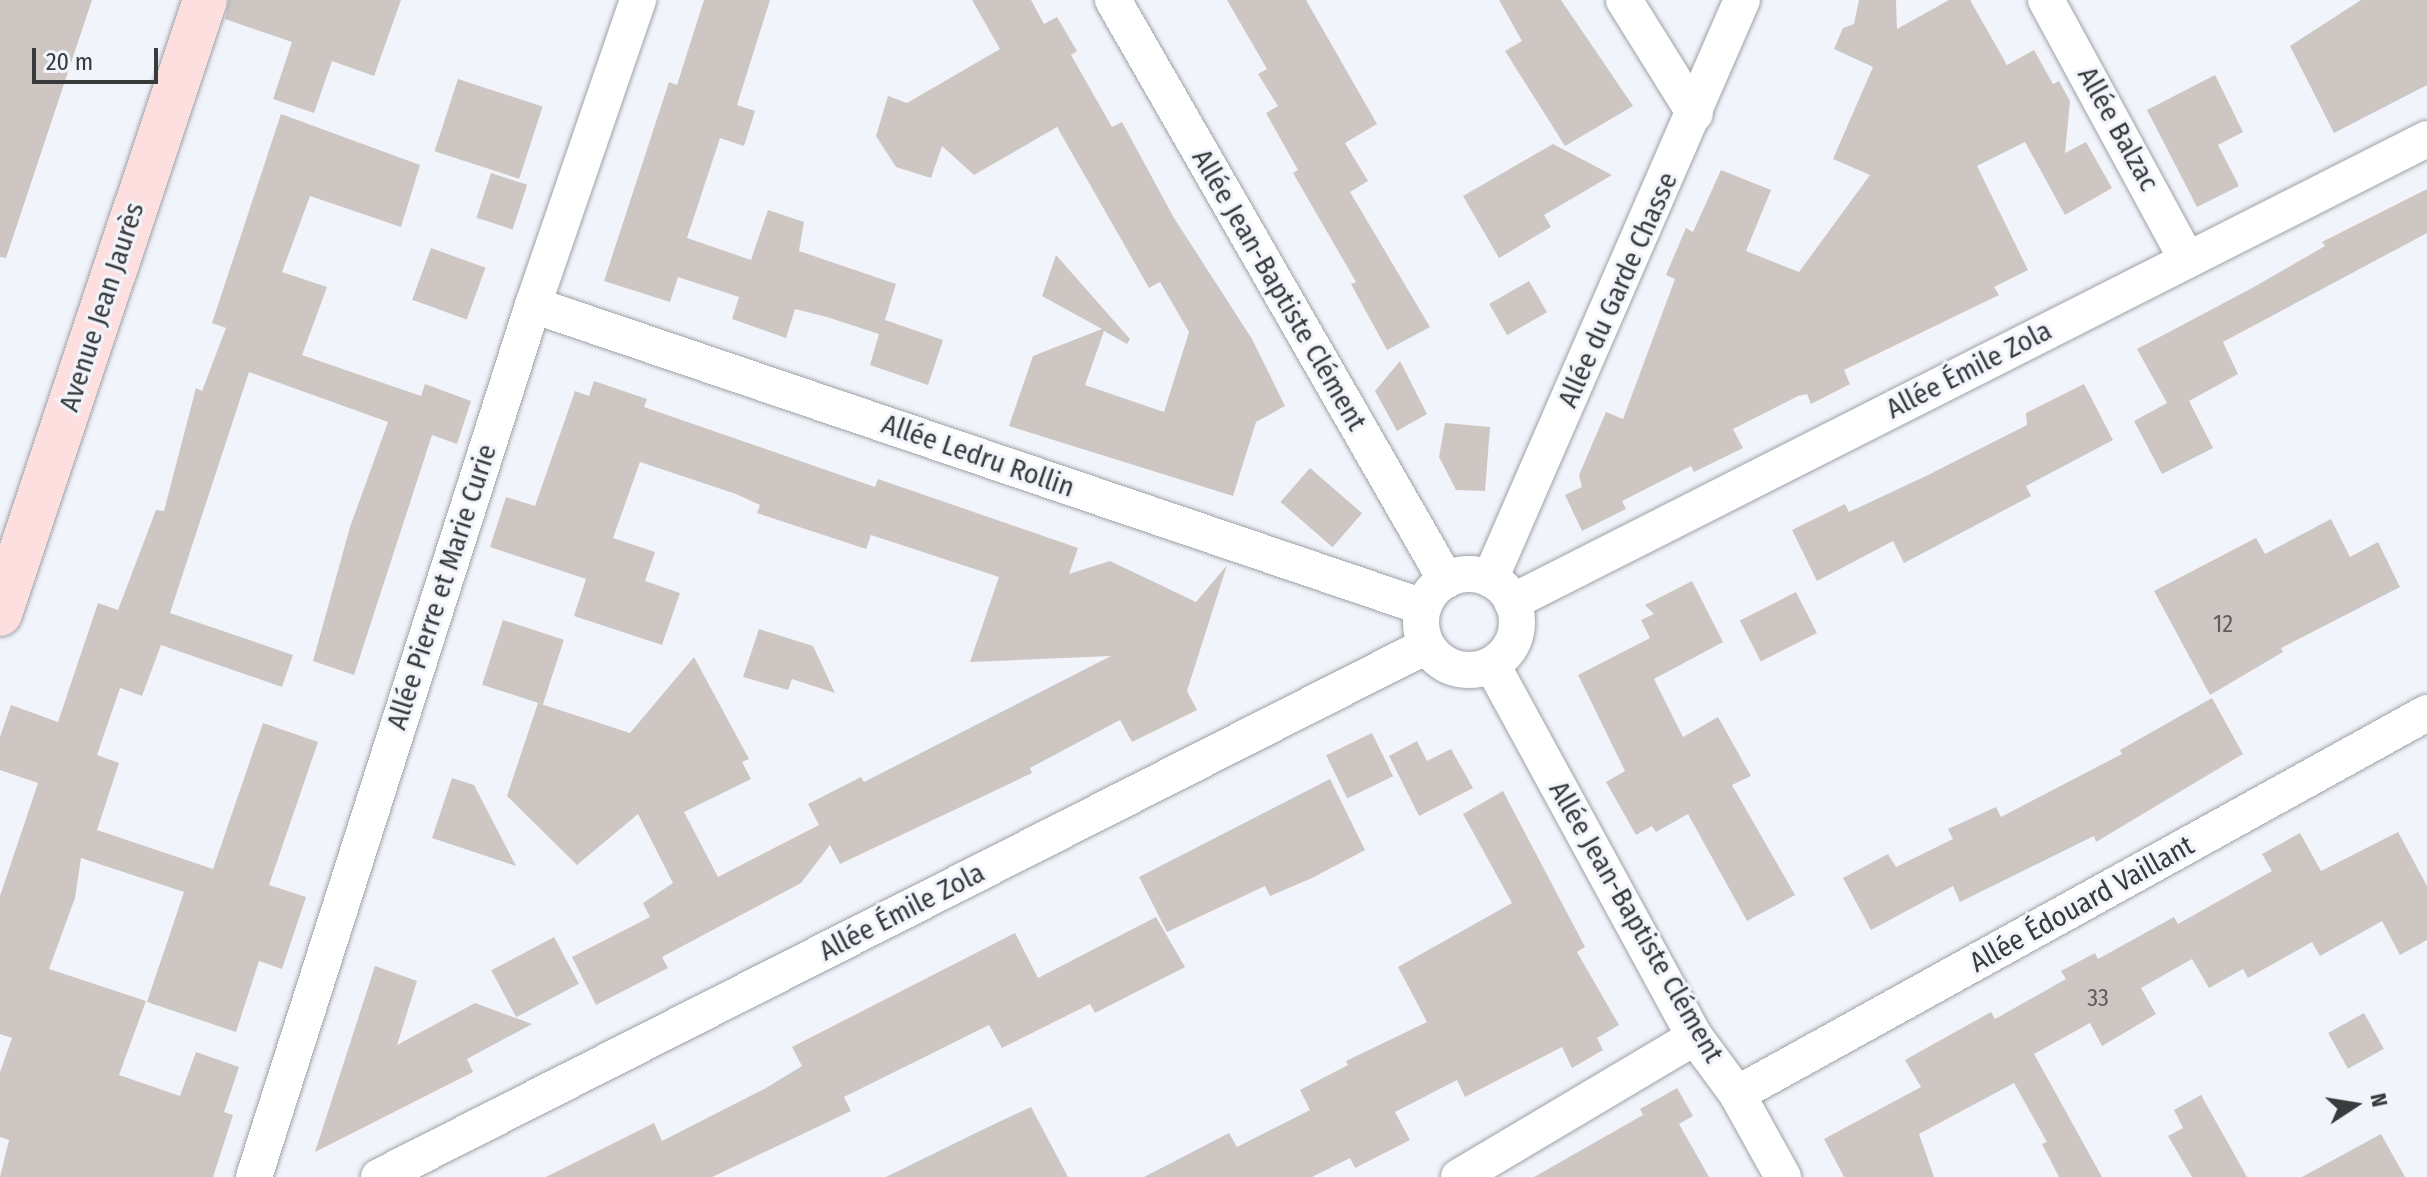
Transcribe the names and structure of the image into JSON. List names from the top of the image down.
{
  "streets": {
    "main road": ["Avenue Jean Jaurès"],
    "street": [
      "Allée Balzac",
      "Allée Jean-Baptiste Clément",
      "Allée du Garde Chasse",
      "Allée Émile Zola",
      "Allée Ledru Rollin",
      "Allée Pierre et Marie Curie",
      "Allée Édouard Vaillant"
    ]
  },
  "crossings": [
    ["Allée Balzac", "Allée Émile Zola"],
    ["Allée Jean-Baptiste Clément", "Allée du Garde Chasse"],
    ["Allée Jean-Baptiste Clément", "Allée Émile Zola"],
    ["Allée Jean-Baptiste Clément", "Allée Ledru Rollin"],
    ["Allée Jean-Baptiste Clément", "Allée Édouard Vaillant"],
    ["Allée du Garde Chasse", "Allée Émile Zola"],
    ["Allée du Garde Chasse", "Allée Ledru Rollin"],
    ["Allée Émile Zola", "Allée Ledru Rollin"],
    ["Allée Ledru Rollin", "Allée Pierre et Marie Curie"]
  ],
  "house_numbers": ["12", "33"],
  "scale_bar": "20 m",
  "north": "right"
}
